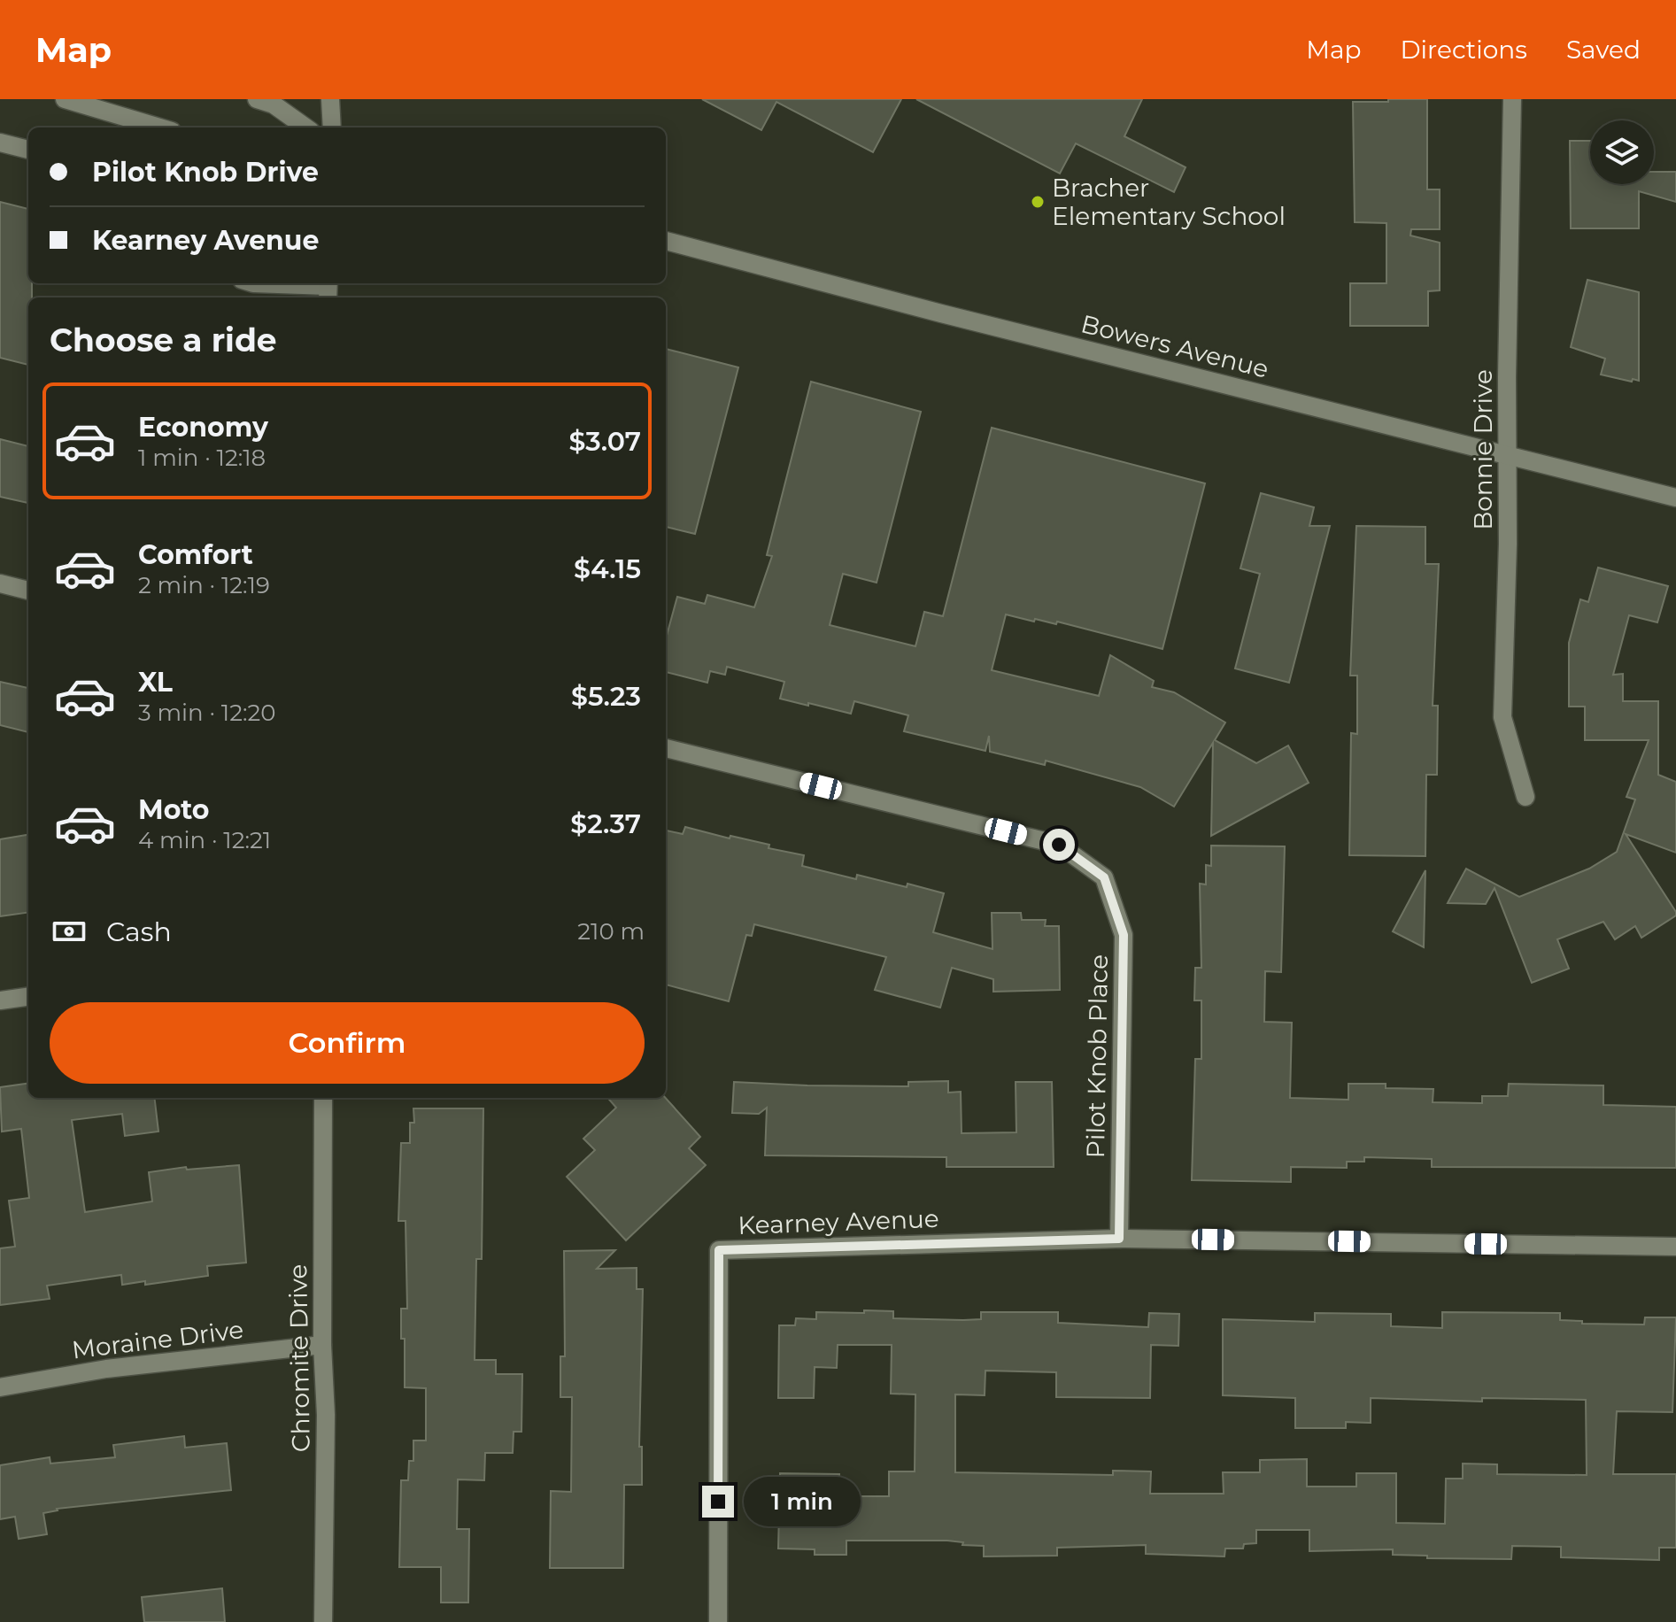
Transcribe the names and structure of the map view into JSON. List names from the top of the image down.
{
  "streets": {
    "street": [
      "Bowers Avenue",
      "Bonnie Drive",
      "Pilot Knob Place",
      "Kearney Avenue",
      "Moraine Drive",
      "Chromite Drive"
    ]
  },
  "crossings": [
    ["Bowers Avenue", "Bonnie Drive"],
    ["Pilot Knob Place", "Kearney Avenue"],
    ["Moraine Drive", "Chromite Drive"]
  ],
  "places": ["Bracher Elementary School"],
  "page": {
    "header": "Map",
    "nav": ["Map", "Directions", "Saved"],
    "banner": ["Pilot Knob Drive", "Kearney Avenue"],
    "heading": "Choose a ride",
    "list": [
      {
        "name": "Economy",
        "note": "1 min · 12:18",
        "value": "$3.07"
      },
      {
        "name": "Comfort",
        "note": "2 min · 12:19",
        "value": "$4.15"
      },
      {
        "name": "XL",
        "note": "3 min · 12:20",
        "value": "$5.23"
      },
      {
        "name": "Moto",
        "note": "4 min · 12:21",
        "value": "$2.37"
      }
    ],
    "pay": ["Cash", "210 m"],
    "buttons": "Confirm",
    "bubble": "1 min"
  }
}
